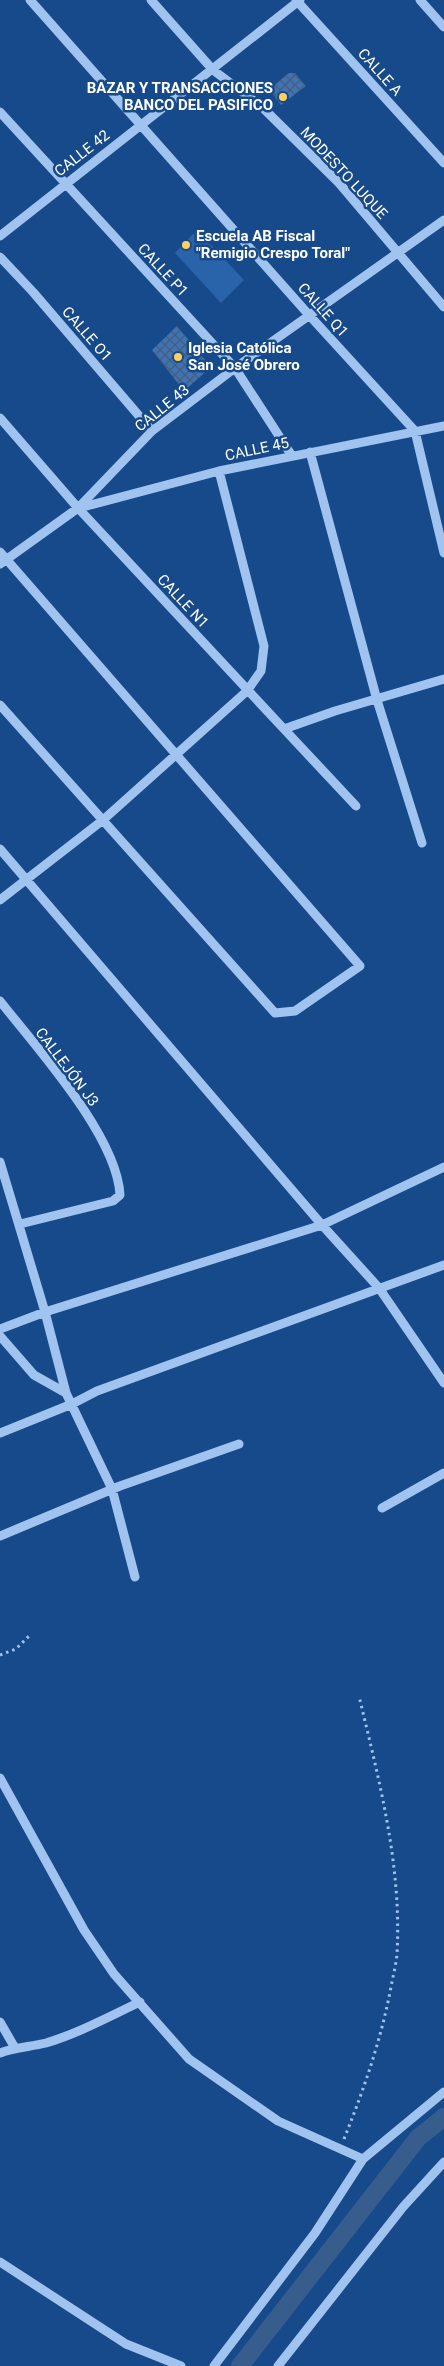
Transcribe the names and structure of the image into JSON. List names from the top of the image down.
{
  "streets": {
    "street": [
      "CALLE A",
      "CALLE 42",
      "MODESTO LUQUE",
      "CALLE P1",
      "CALLE Q1",
      "CALLE O1",
      "CALLE 43",
      "CALLE 45",
      "CALLE N1",
      "CALLEJÓN J3"
    ]
  },
  "crossings": [
    ["CALLE A", "CALLE 42"],
    ["CALLE 42", "MODESTO LUQUE"],
    ["CALLE 42", "CALLE P1"],
    ["CALLE 42", "CALLE Q1"],
    ["MODESTO LUQUE", "CALLE 43"],
    ["CALLE P1", "CALLE 43"],
    ["CALLE P1", "CALLE 45"],
    ["CALLE Q1", "CALLE 43"],
    ["CALLE Q1", "CALLE 45"],
    ["CALLE O1", "CALLE 43"],
    ["CALLE 43", "CALLE 45"],
    ["CALLE 43", "CALLE N1"],
    ["CALLE 45", "CALLE N1"]
  ],
  "places": ["BAZAR Y TRANSACCIONES BANCO DEL PASIFICO", "Escuela AB Fiscal \"Remigio Crespo Toral\"", "Iglesia Católica San José Obrero"]
}
